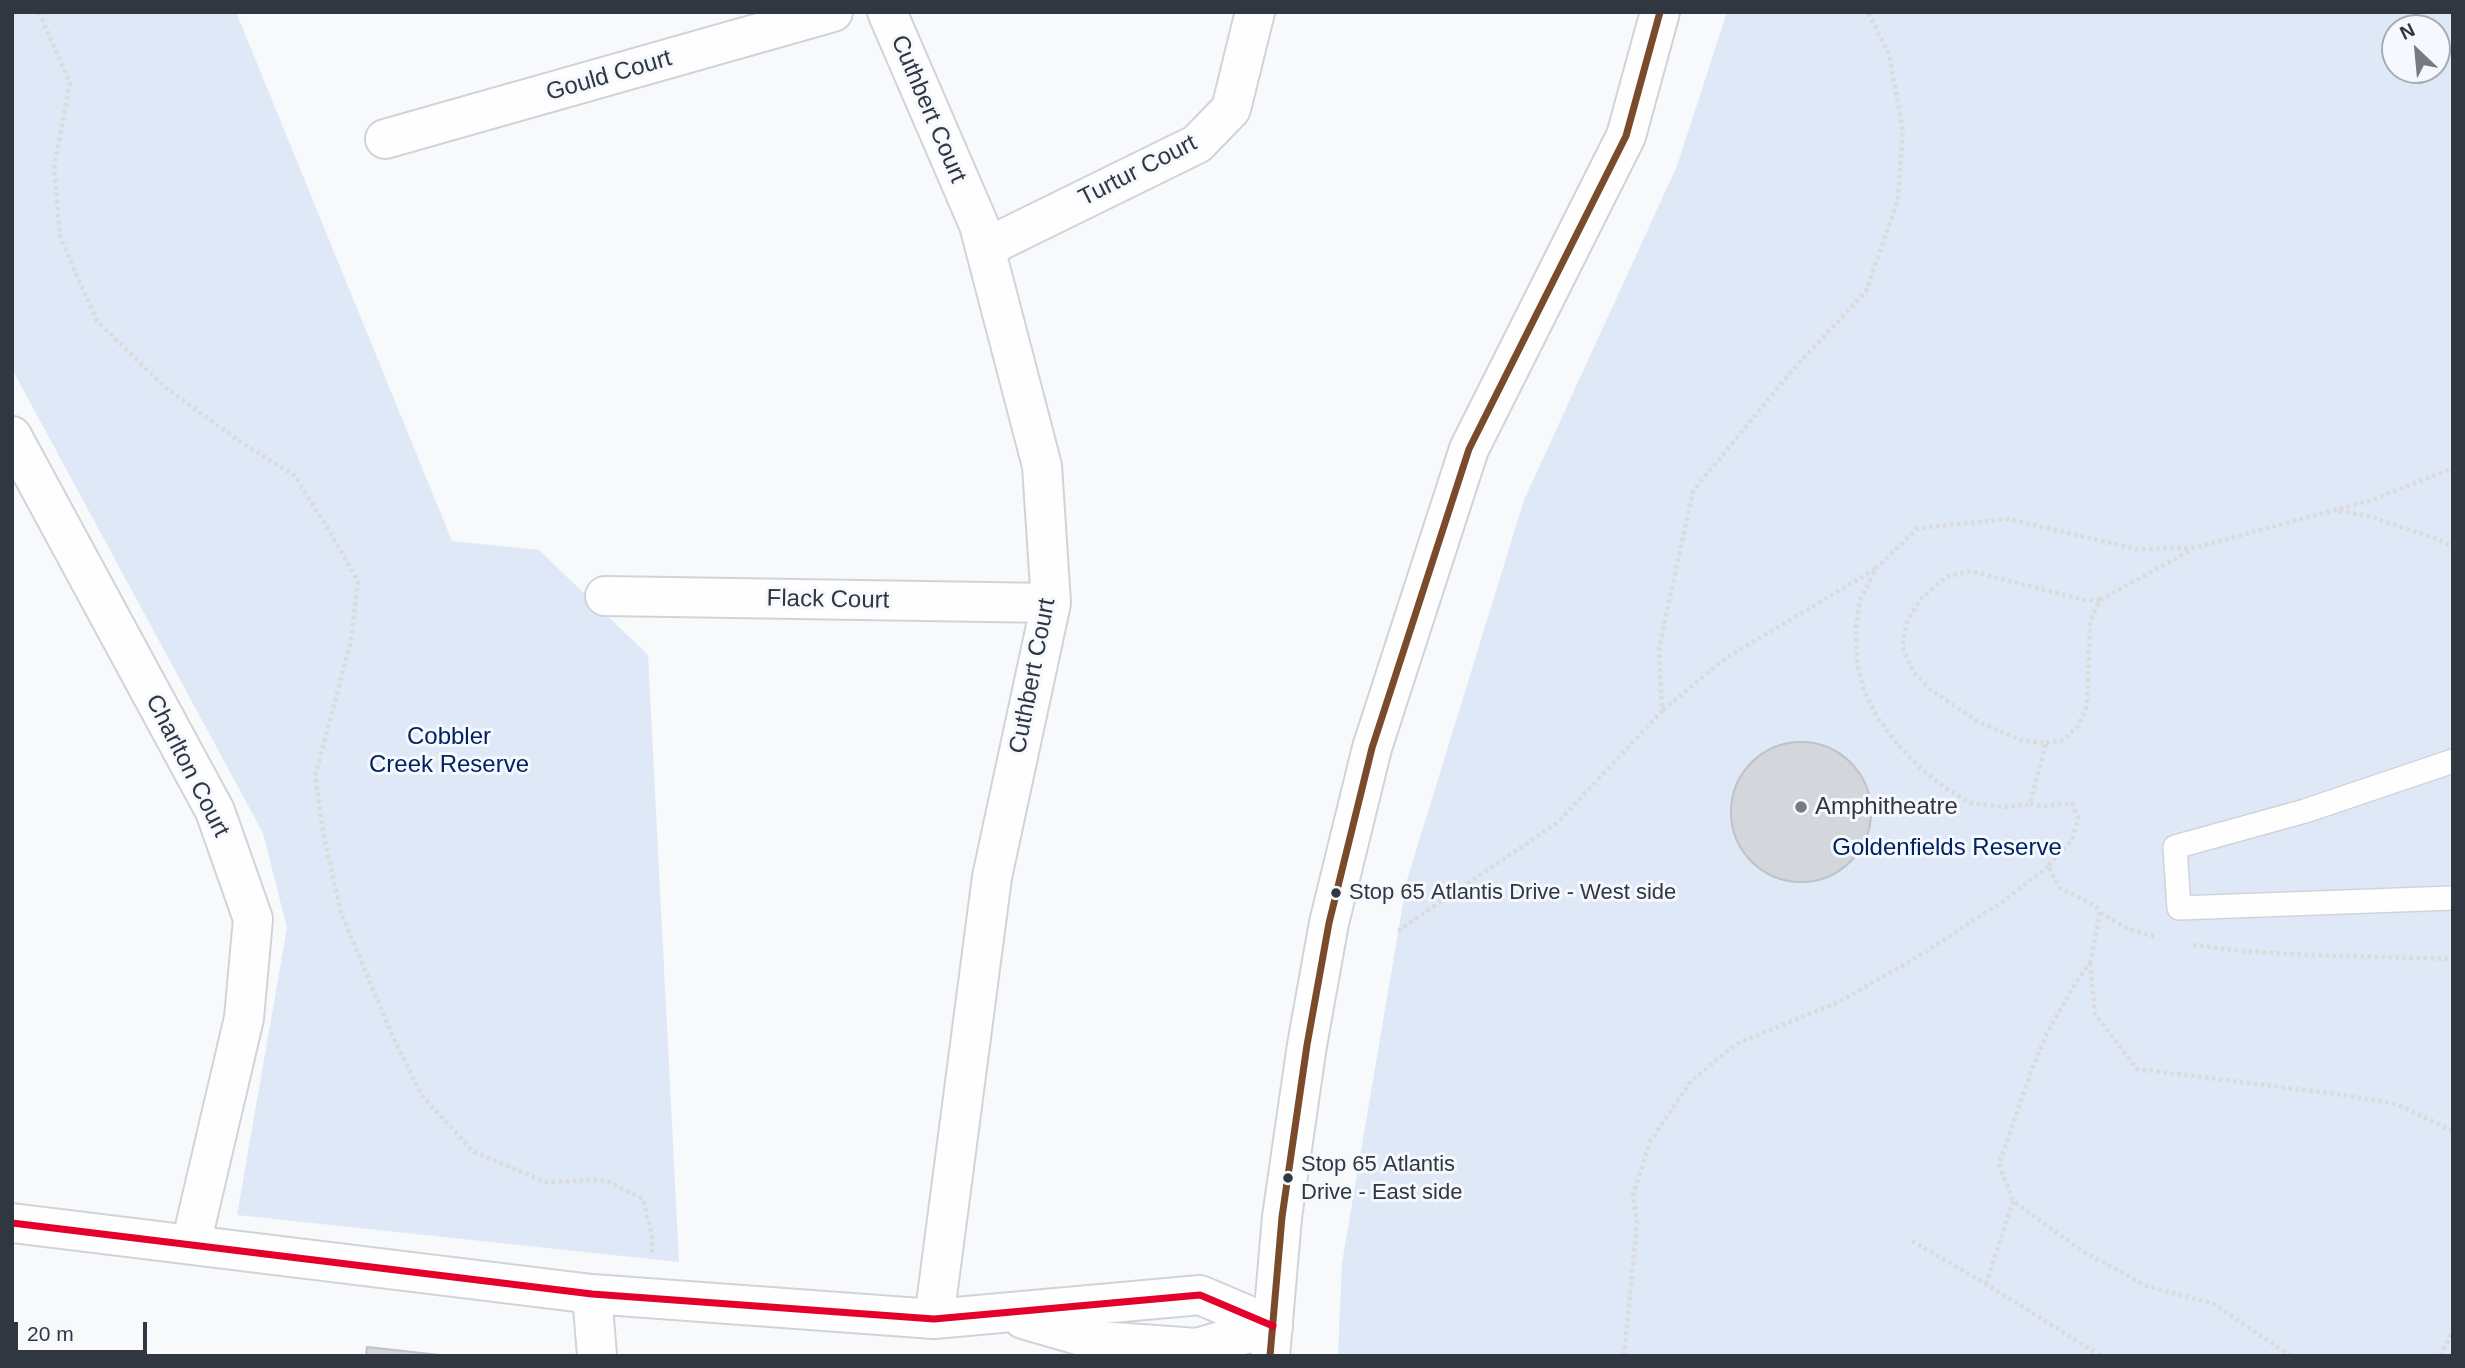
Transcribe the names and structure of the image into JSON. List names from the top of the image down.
{
  "streets": {
    "street": [
      "Gould Court",
      "Cuthbert Court",
      "Turtur Court",
      "Flack Court",
      "Charlton Court"
    ]
  },
  "crossings": [
    ["Cuthbert Court", "Turtur Court"],
    ["Cuthbert Court", "Flack Court"]
  ],
  "parks": ["Cobbler Creek Reserve", "Goldenfields Reserve"],
  "places": ["Amphitheatre", "Stop 65 Atlantis Drive - West side", "Stop 65 Atlantis Drive - East side"],
  "scale_bar": "20 m",
  "north": "top left"
}
